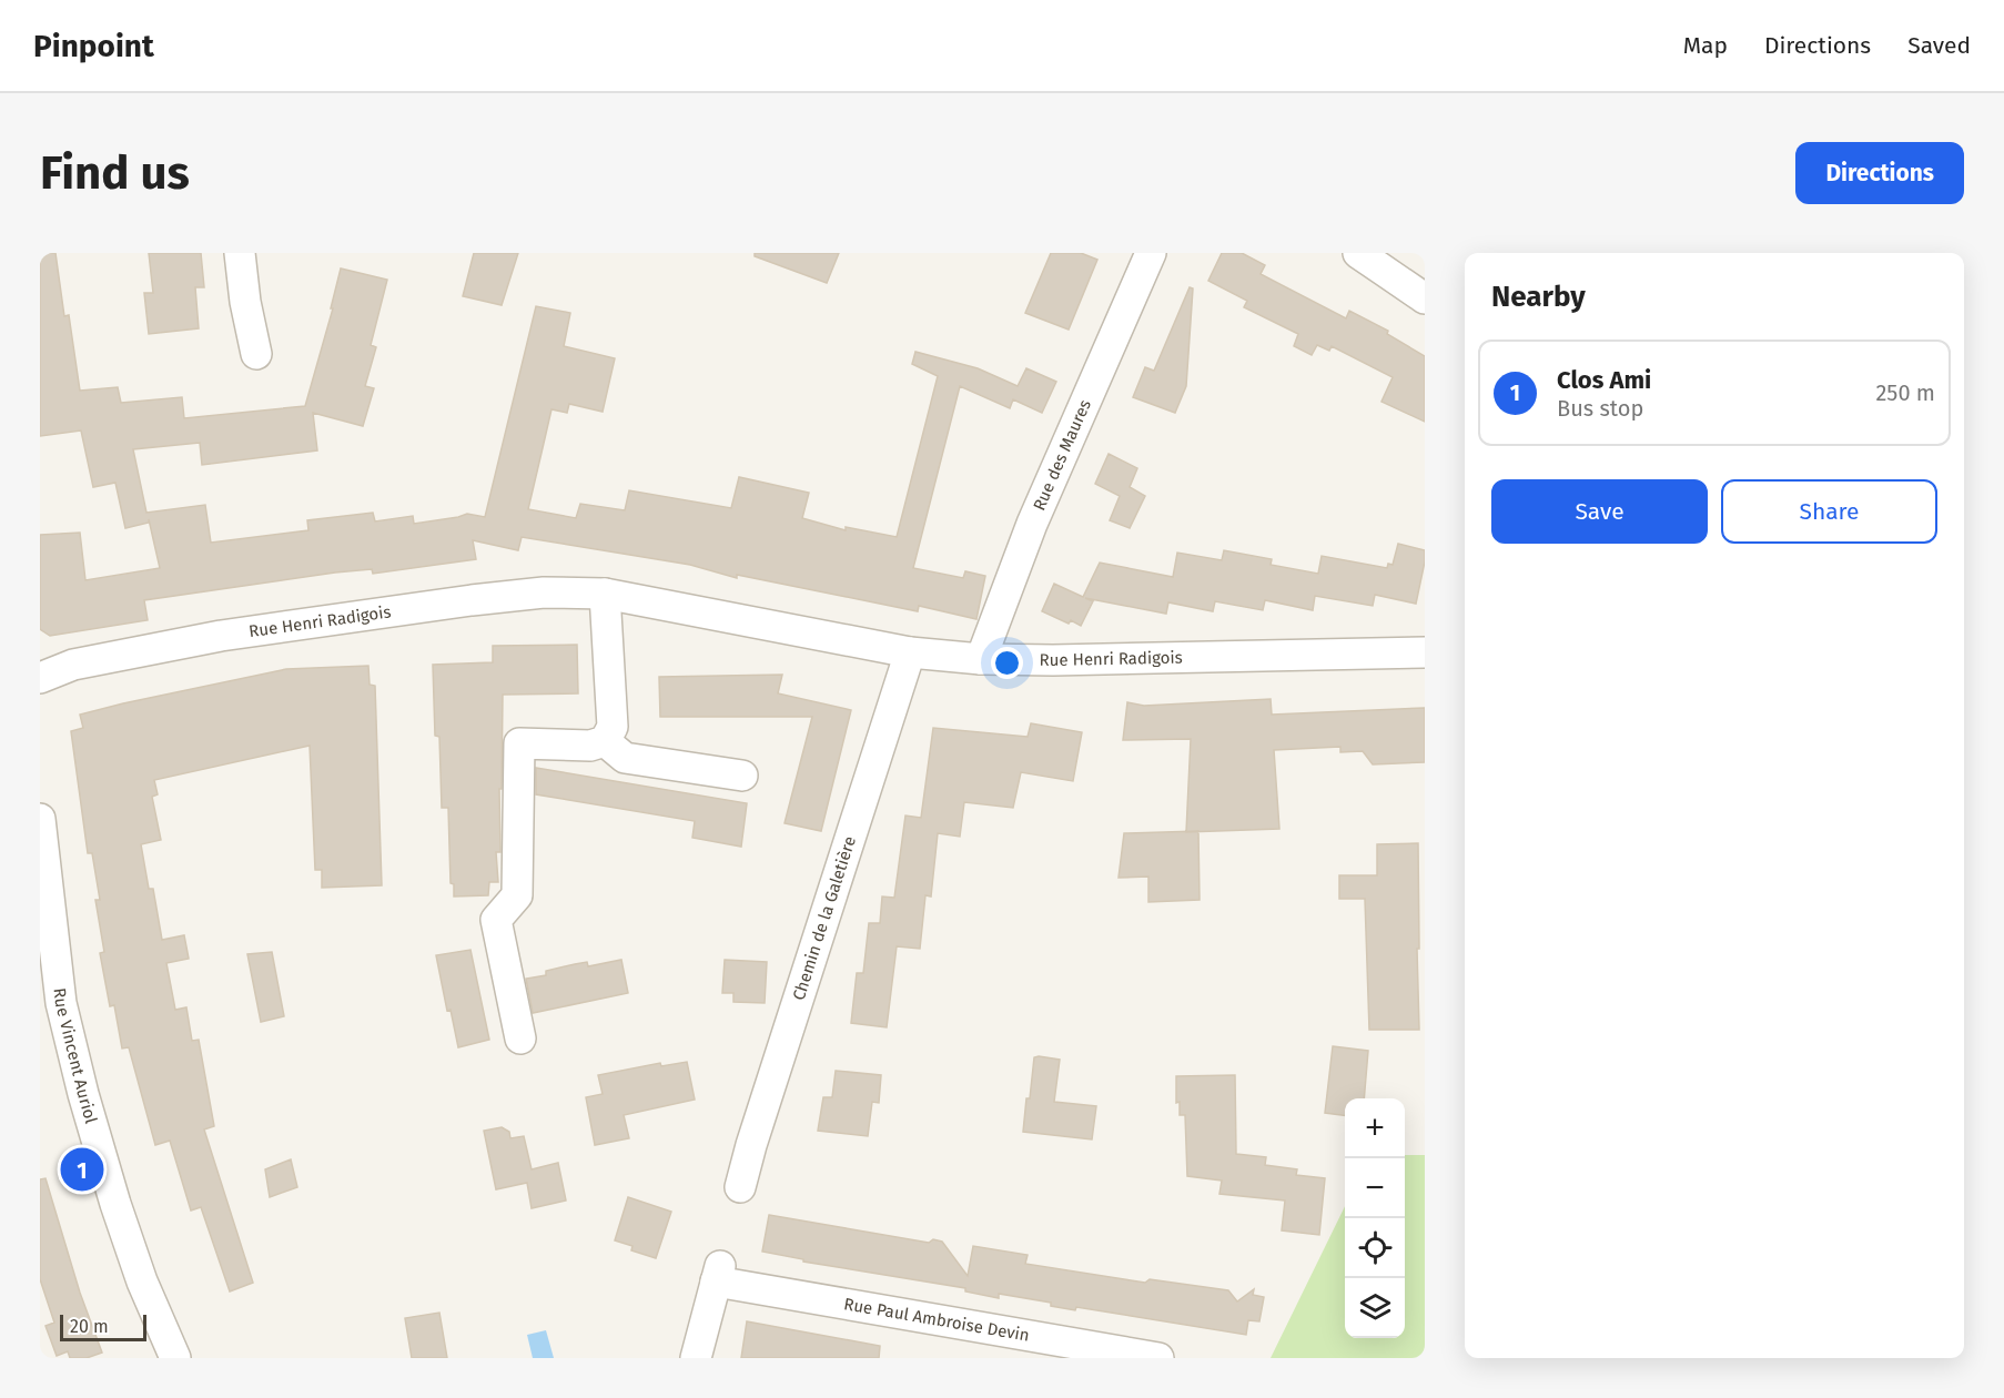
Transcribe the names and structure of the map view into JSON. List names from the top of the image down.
{
  "streets": {
    "street": [
      "Rue des Maures",
      "Rue Henri Radigois",
      "Chemin de la Galetière",
      "Rue Vincent Auriol",
      "Rue Paul Ambroise Devin"
    ]
  },
  "crossings": [
    ["Rue des Maures", "Rue Henri Radigois"],
    ["Rue Henri Radigois", "Chemin de la Galetière"]
  ],
  "scale_bar": "20 m",
  "page": {
    "header": "Pinpoint",
    "nav": ["Map", "Directions", "Saved"],
    "buttons": [
      "Directions",
      ["Save", "Share"]
    ],
    "title": "Find us",
    "heading": "Nearby",
    "list": [
      {
        "mark": "1",
        "name": "Clos Ami",
        "note": "Bus stop",
        "value": "250 m"
      }
    ],
    "map_buttons": ["+", "−"],
    "pins": "1",
    "scale": "20 m"
  }
}
